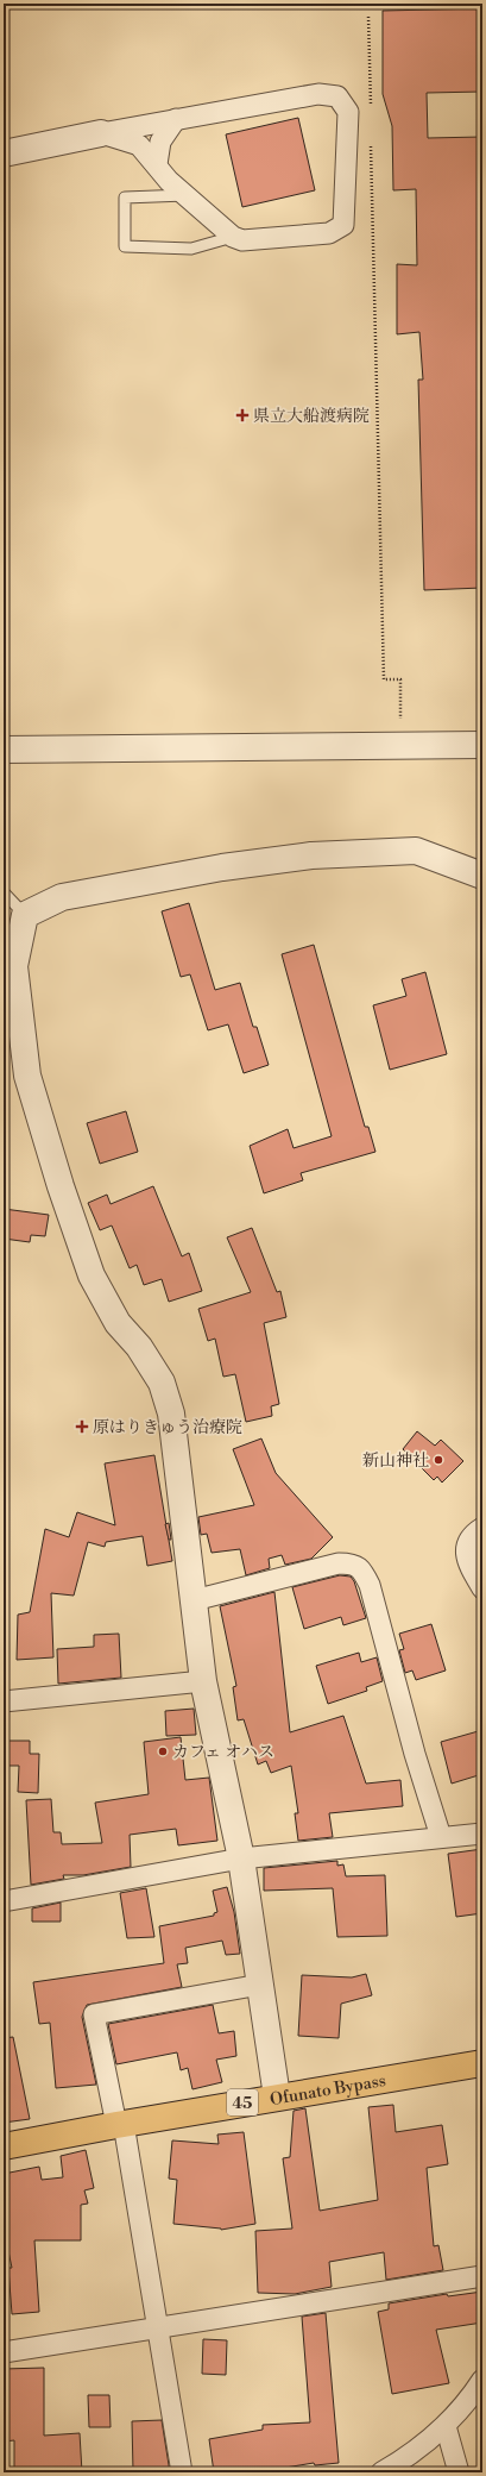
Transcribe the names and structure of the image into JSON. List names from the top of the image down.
{
  "streets": {
    "highway": ["Ofunato Bypass", "45"]
  },
  "places": {
    "health": ["県立大船渡病院", "原はりきゅう治療院"],
    "other": ["新山神社", "カフェ オハス"]
  }
}
